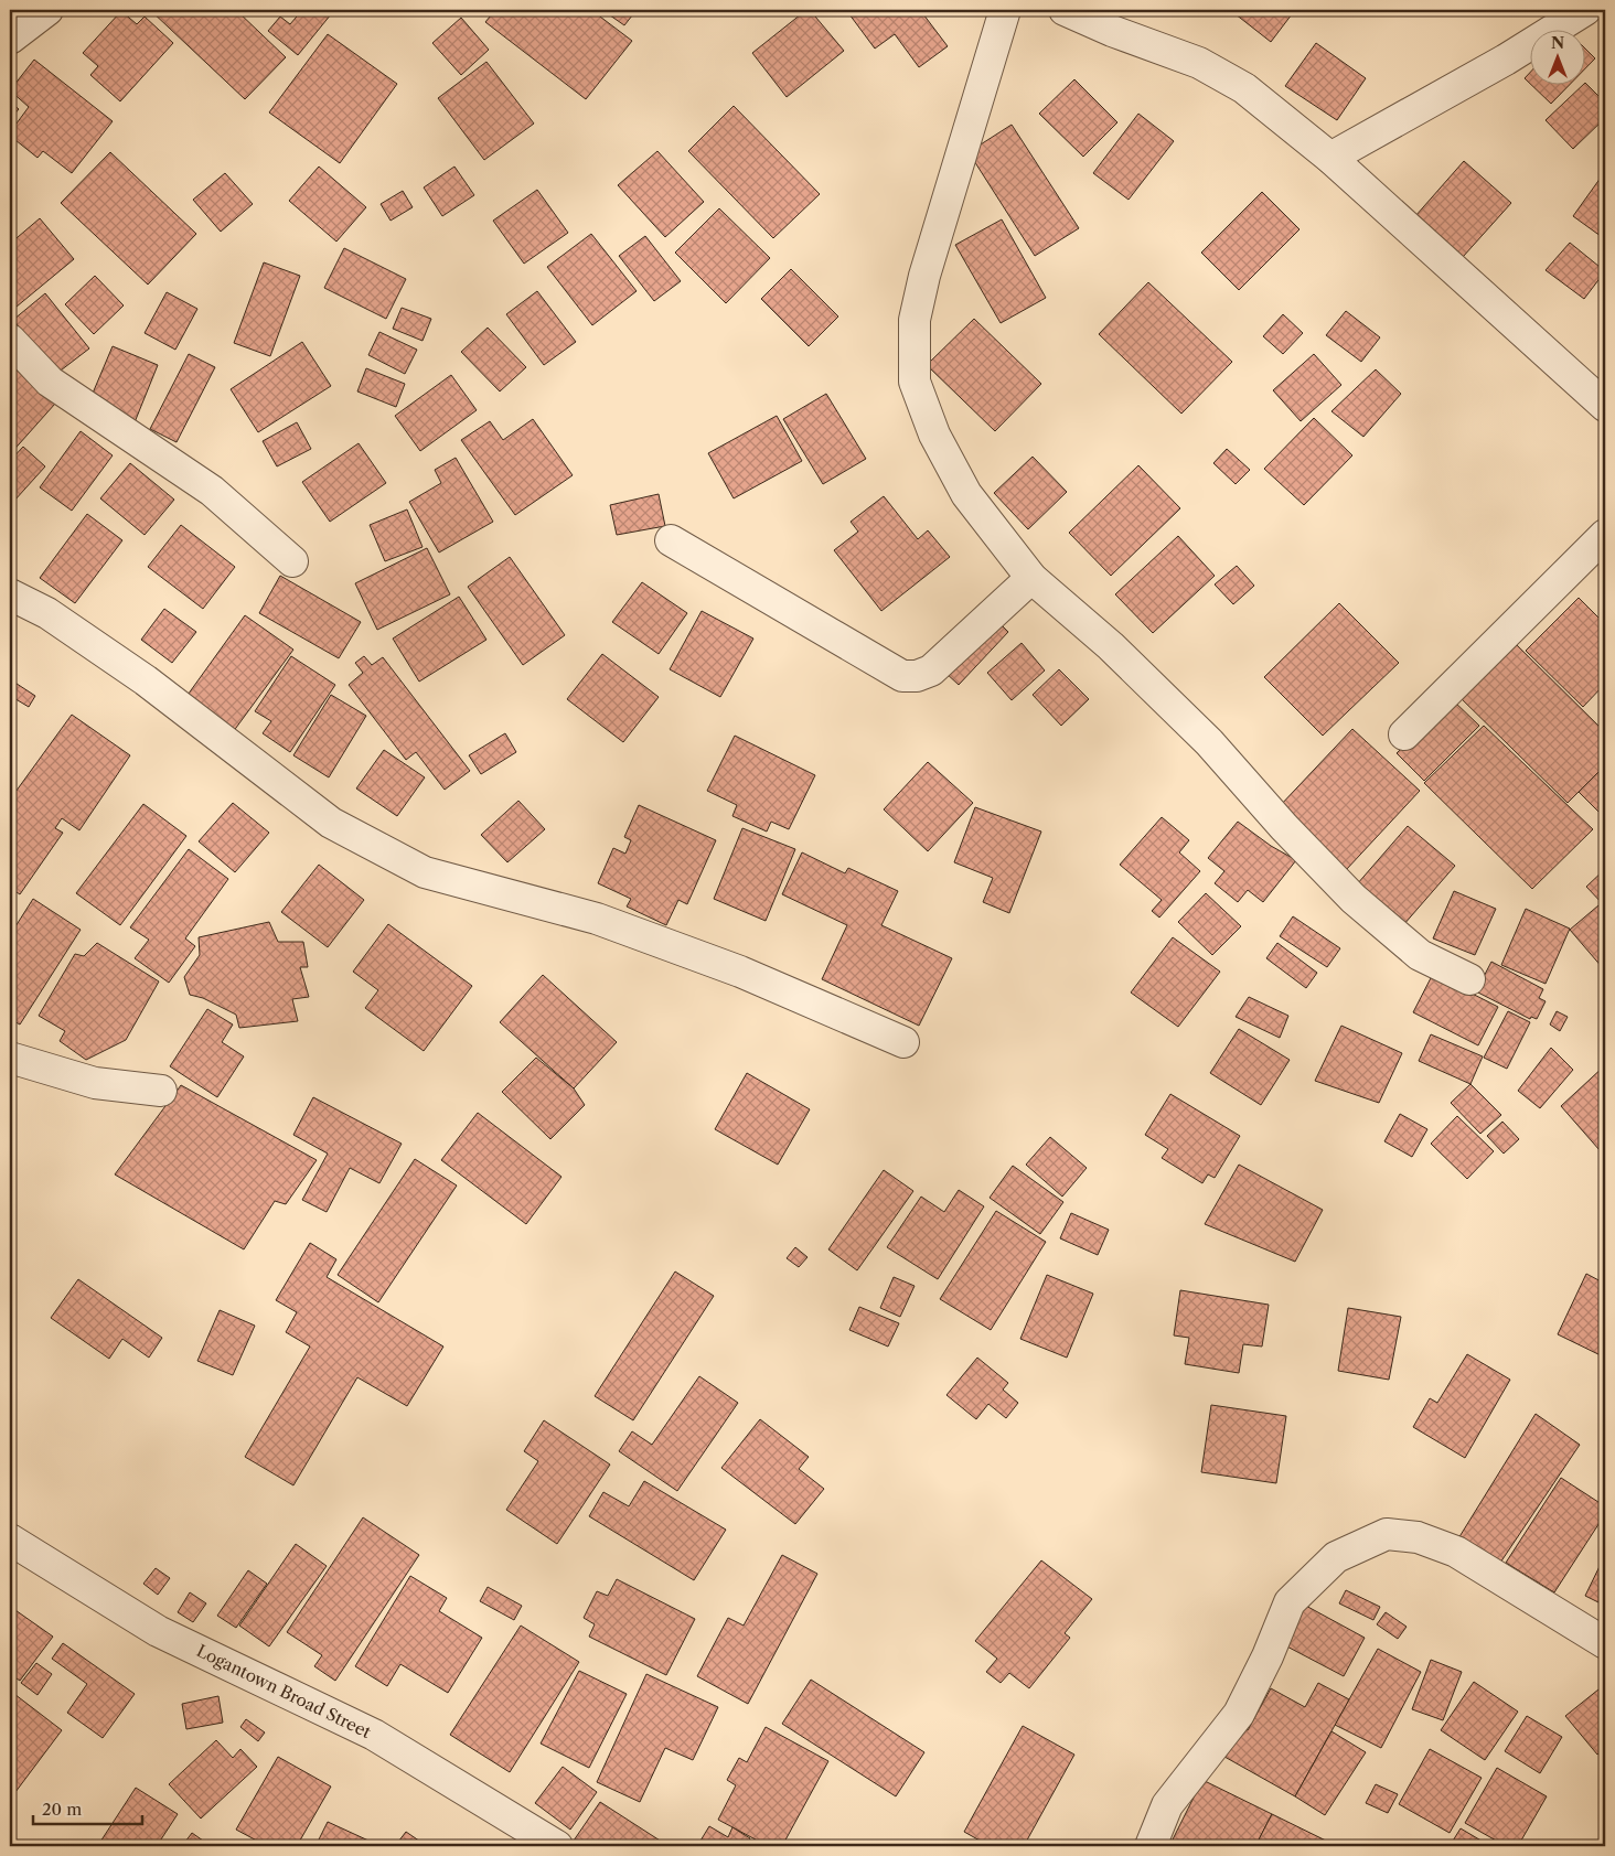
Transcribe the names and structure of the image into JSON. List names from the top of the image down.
{
  "streets": {
    "street": ["Logantown Broad Street"]
  },
  "scale_bar": "20 m",
  "north": "top"
}
